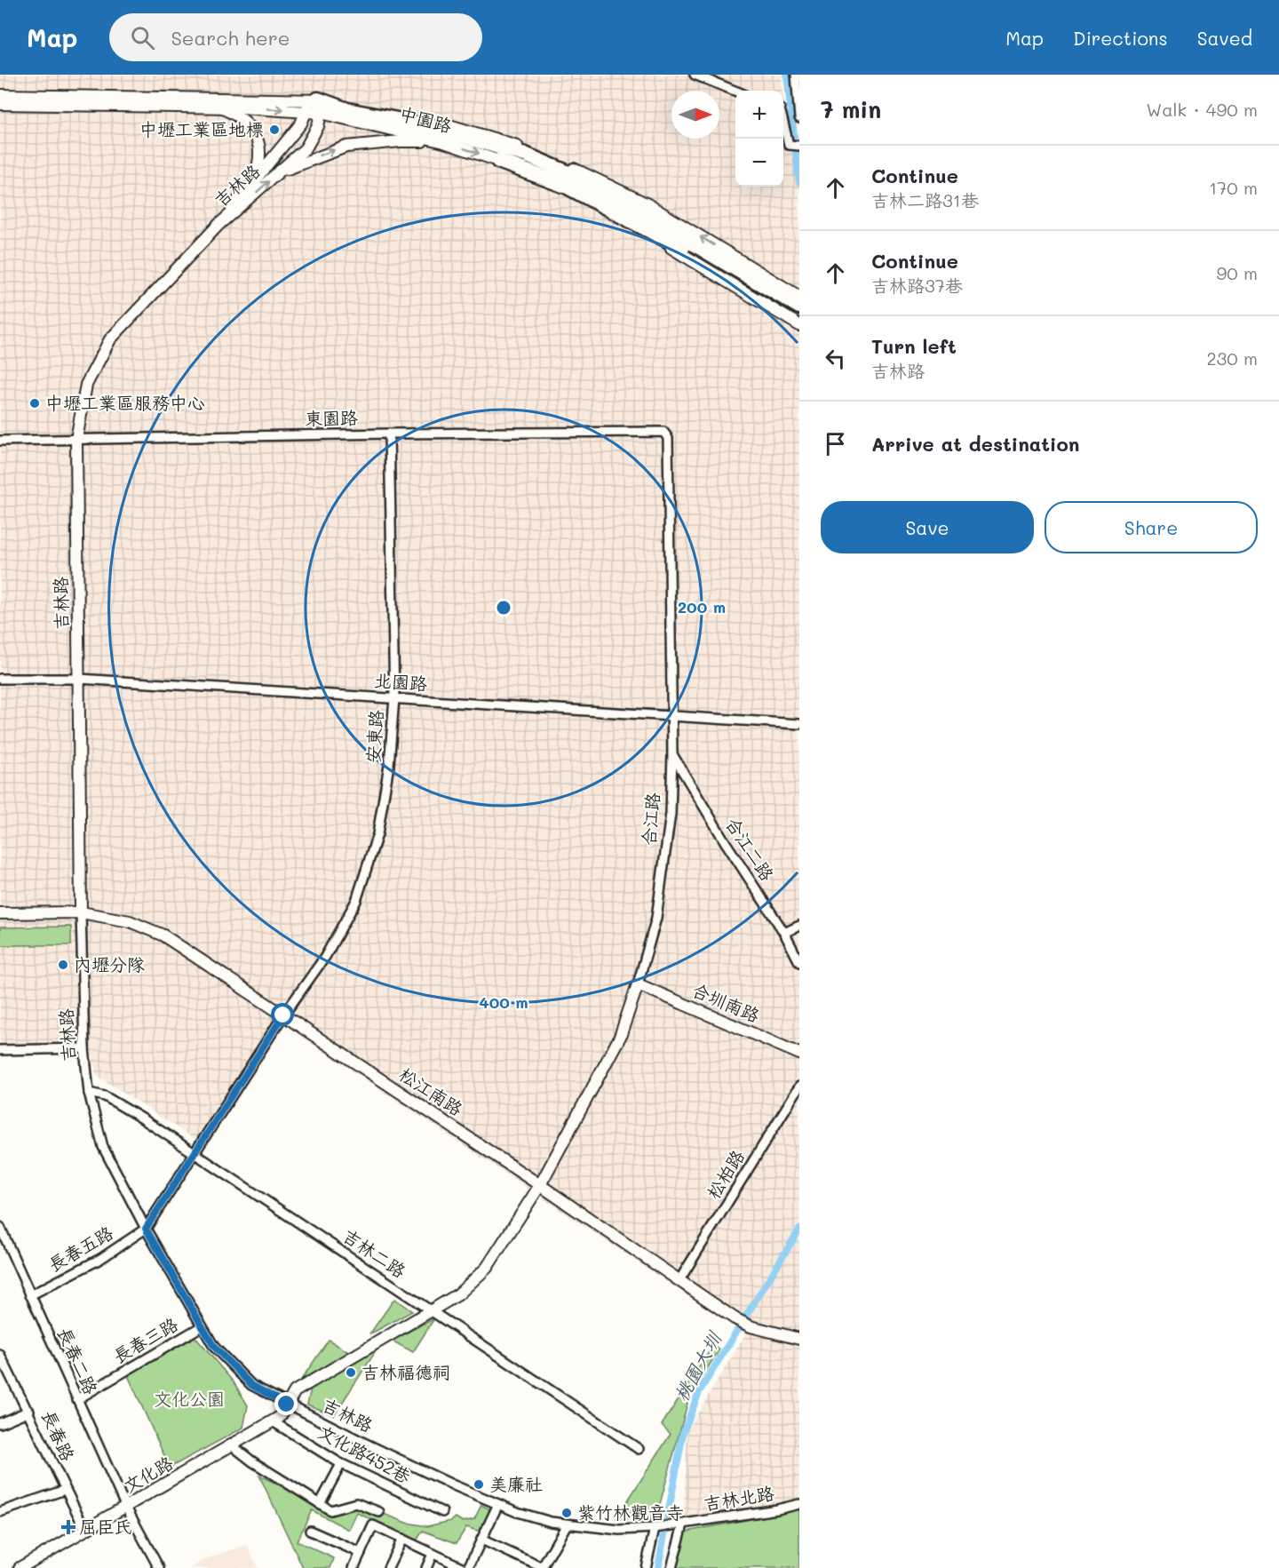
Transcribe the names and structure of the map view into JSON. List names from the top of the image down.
{
  "streets": {
    "street": [
      "中園路",
      "吉林路",
      "東園路",
      "北園路",
      "安東路",
      "合江路",
      "合江二路",
      "合圳南路",
      "松江南路",
      "松柏路",
      "長春五路",
      "吉林二路",
      "長春三路",
      "長春二路",
      "長春路",
      "文化路452巷",
      "文化路",
      "吉林北路"
    ]
  },
  "crossings": [
    ["中園路", "吉林路"],
    ["吉林路", "東園路"],
    ["吉林路", "北園路"],
    ["吉林路", "安東路"],
    ["吉林路", "松江南路"],
    ["吉林路", "長春五路"],
    ["吉林路", "吉林二路"],
    ["吉林路", "長春三路"],
    ["吉林路", "文化路"],
    ["吉林路", "吉林北路"],
    ["東園路", "安東路"],
    ["東園路", "合江路"],
    ["北園路", "安東路"],
    ["北園路", "合江路"],
    ["安東路", "松江南路"],
    ["安東路", "長春五路"],
    ["安東路", "吉林二路"],
    ["合江路", "合江二路"],
    ["合江路", "合圳南路"],
    ["合江路", "松江南路"],
    ["合江路", "吉林二路"],
    ["合江路", "文化路"],
    ["松江南路", "松柏路"],
    ["長春五路", "長春二路"],
    ["吉林二路", "文化路"],
    ["長春三路", "長春二路"],
    ["長春二路", "文化路"],
    ["長春路", "文化路"],
    ["文化路452巷", "文化路"]
  ],
  "water": ["桃園大圳"],
  "parks": ["文化公園"],
  "places": {
    "other": [
      "中壢工業區地標",
      "中壢工業區服務中心",
      "內壢分隊",
      "吉林福德祠",
      "美廉社",
      "紫竹林觀音寺"
    ],
    "health": ["屈臣氏"]
  },
  "north": "right",
  "page": {
    "header": "Map",
    "search": "Search here",
    "nav": ["Map", "Directions", "Saved"],
    "heading": ["7 min", "Walk · 490 m"],
    "map_buttons": ["+", "−"],
    "list": [
      ["Continue", "吉林二路31巷", "170 m"],
      ["Continue", "吉林路37巷", "90 m"],
      ["Turn left", "吉林路", "230 m"],
      "Arrive at destination"
    ],
    "buttons": ["Save", "Share"]
  },
  "rings": ["200 m", "400 m"]
}
